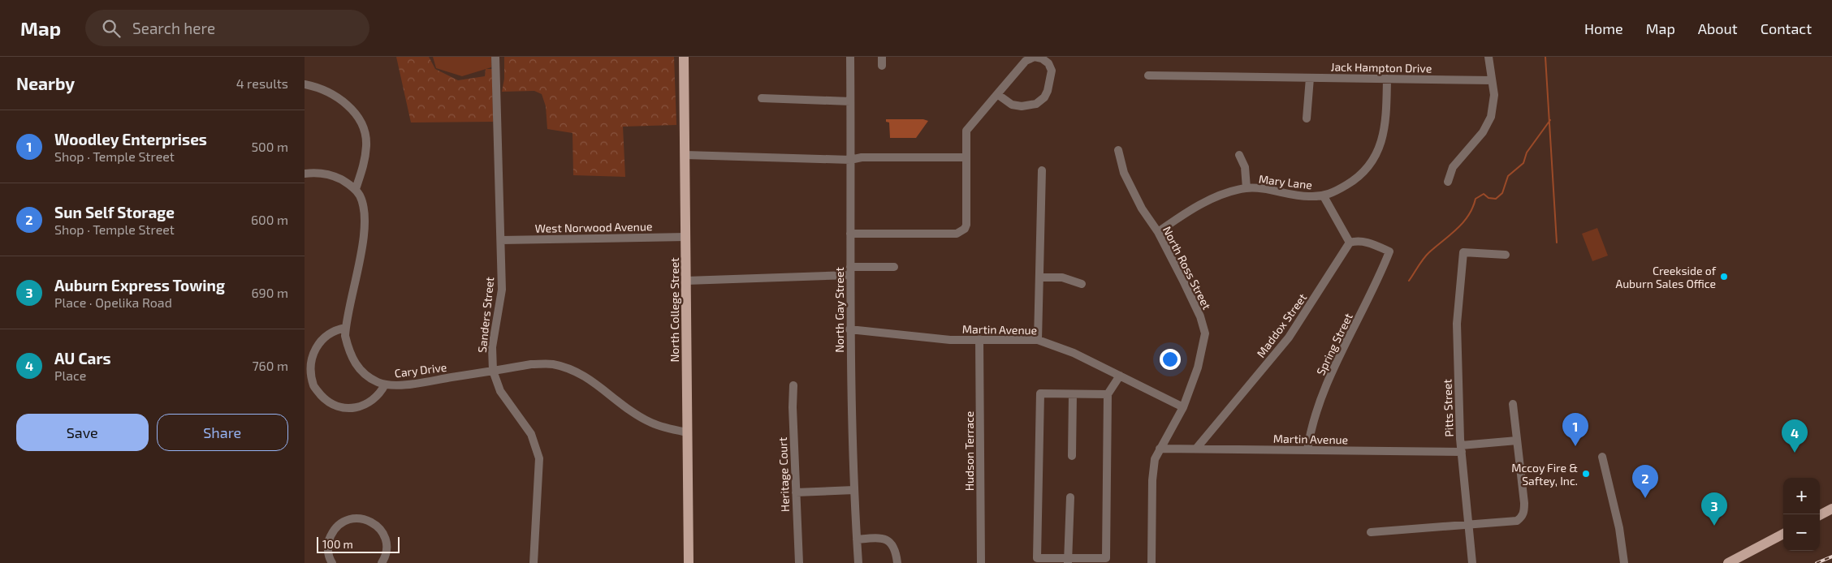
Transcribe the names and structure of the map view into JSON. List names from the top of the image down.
{
  "streets": {
    "main road": ["North College Street"],
    "street": [
      "Jack Hampton Drive",
      "Mary Lane",
      "West Norwood Avenue",
      "North Ross Street",
      "North Gay Street",
      "Sanders Street",
      "Maddox Street",
      "Martin Avenue",
      "Spring Street",
      "Cary Drive",
      "Pitts Street",
      "Hudson Terrace",
      "Heritage Court"
    ]
  },
  "crossings": [
    ["Jack Hampton Drive", "Mary Lane"],
    ["Mary Lane", "North Ross Street"],
    ["West Norwood Avenue", "North College Street"],
    ["West Norwood Avenue", "Sanders Street"],
    ["North Ross Street", "Martin Avenue"],
    ["North College Street", "Cary Drive"],
    ["North Gay Street", "Martin Avenue"],
    ["Sanders Street", "Cary Drive"],
    ["Maddox Street", "Martin Avenue"],
    ["Maddox Street", "Spring Street"],
    ["Martin Avenue", "Spring Street"],
    ["Martin Avenue", "Pitts Street"],
    ["Martin Avenue", "Hudson Terrace"]
  ],
  "places": ["Creekside of Auburn Sales Office", "Mccoy Fire & Saftey, Inc."],
  "scale_bar": "100 m",
  "page": {
    "header": "Map",
    "search": "Search here",
    "nav": [
      "Home",
      "Map",
      "About",
      "Contact"
    ],
    "heading": ["Nearby", "4 results"],
    "list": [
      {
        "mark": "1",
        "name": "Woodley Enterprises",
        "note": "Shop · Temple Street",
        "value": "500 m"
      },
      {
        "mark": "2",
        "name": "Sun Self Storage",
        "note": "Shop · Temple Street",
        "value": "600 m"
      },
      {
        "mark": "3",
        "name": "Auburn Express Towing",
        "note": "Place · Opelika Road",
        "value": "690 m"
      },
      {
        "mark": "4",
        "name": "AU Cars",
        "note": "Place",
        "value": "760 m"
      }
    ],
    "buttons": ["Save", "Share"],
    "pins": [
      "1",
      "4",
      "2",
      "3"
    ],
    "map_buttons": ["+", "−"],
    "scale": "100 m"
  }
}
